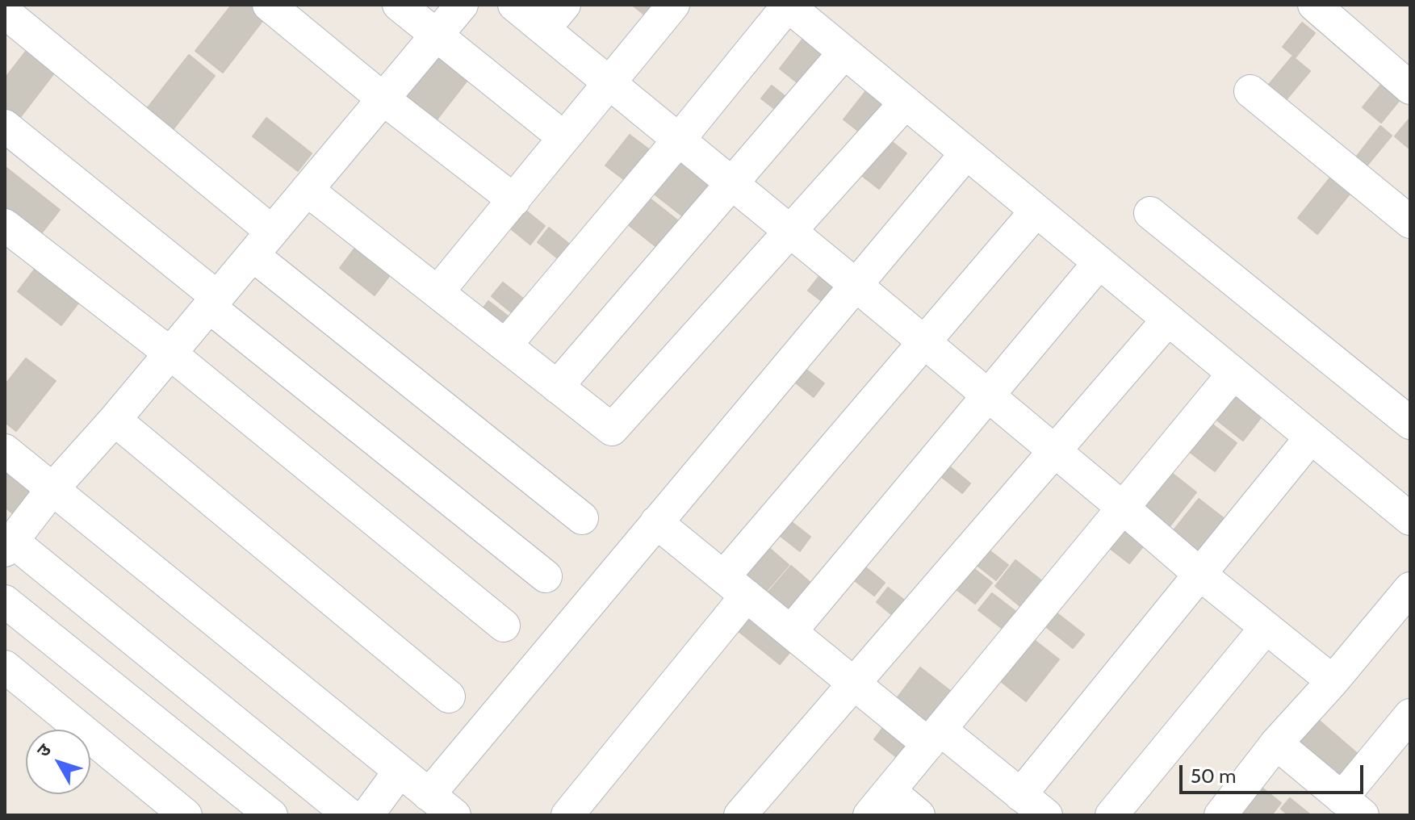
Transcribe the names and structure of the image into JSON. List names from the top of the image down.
{
  "scale_bar": "50 m",
  "north": "top left"
}
